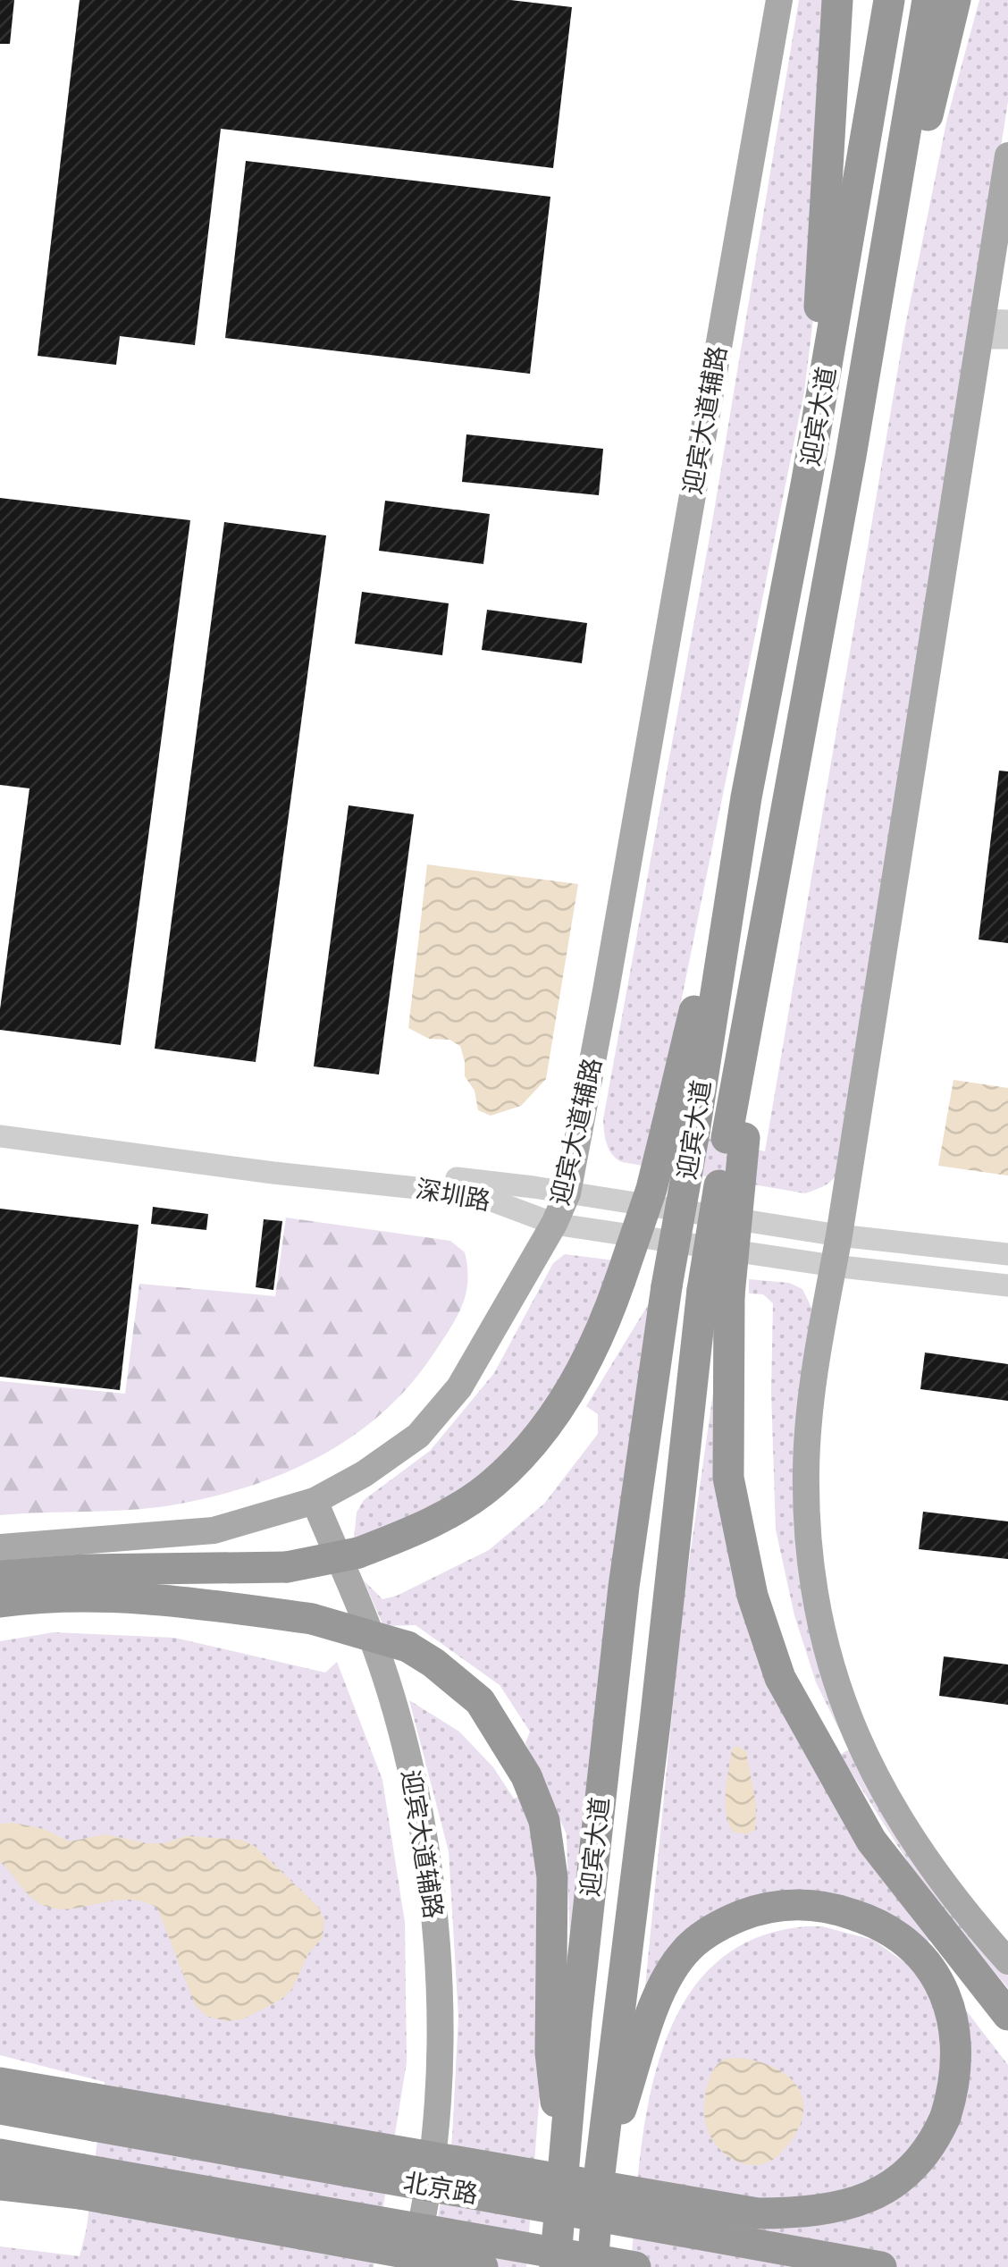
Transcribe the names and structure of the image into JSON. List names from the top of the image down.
{
  "streets": {
    "highway": ["迎宾大道", "北京路"],
    "main road": ["迎宾大道辅路"],
    "street": ["深圳路"]
  },
  "crossings": [
    ["迎宾大道辅路", "深圳路"]
  ]
}
